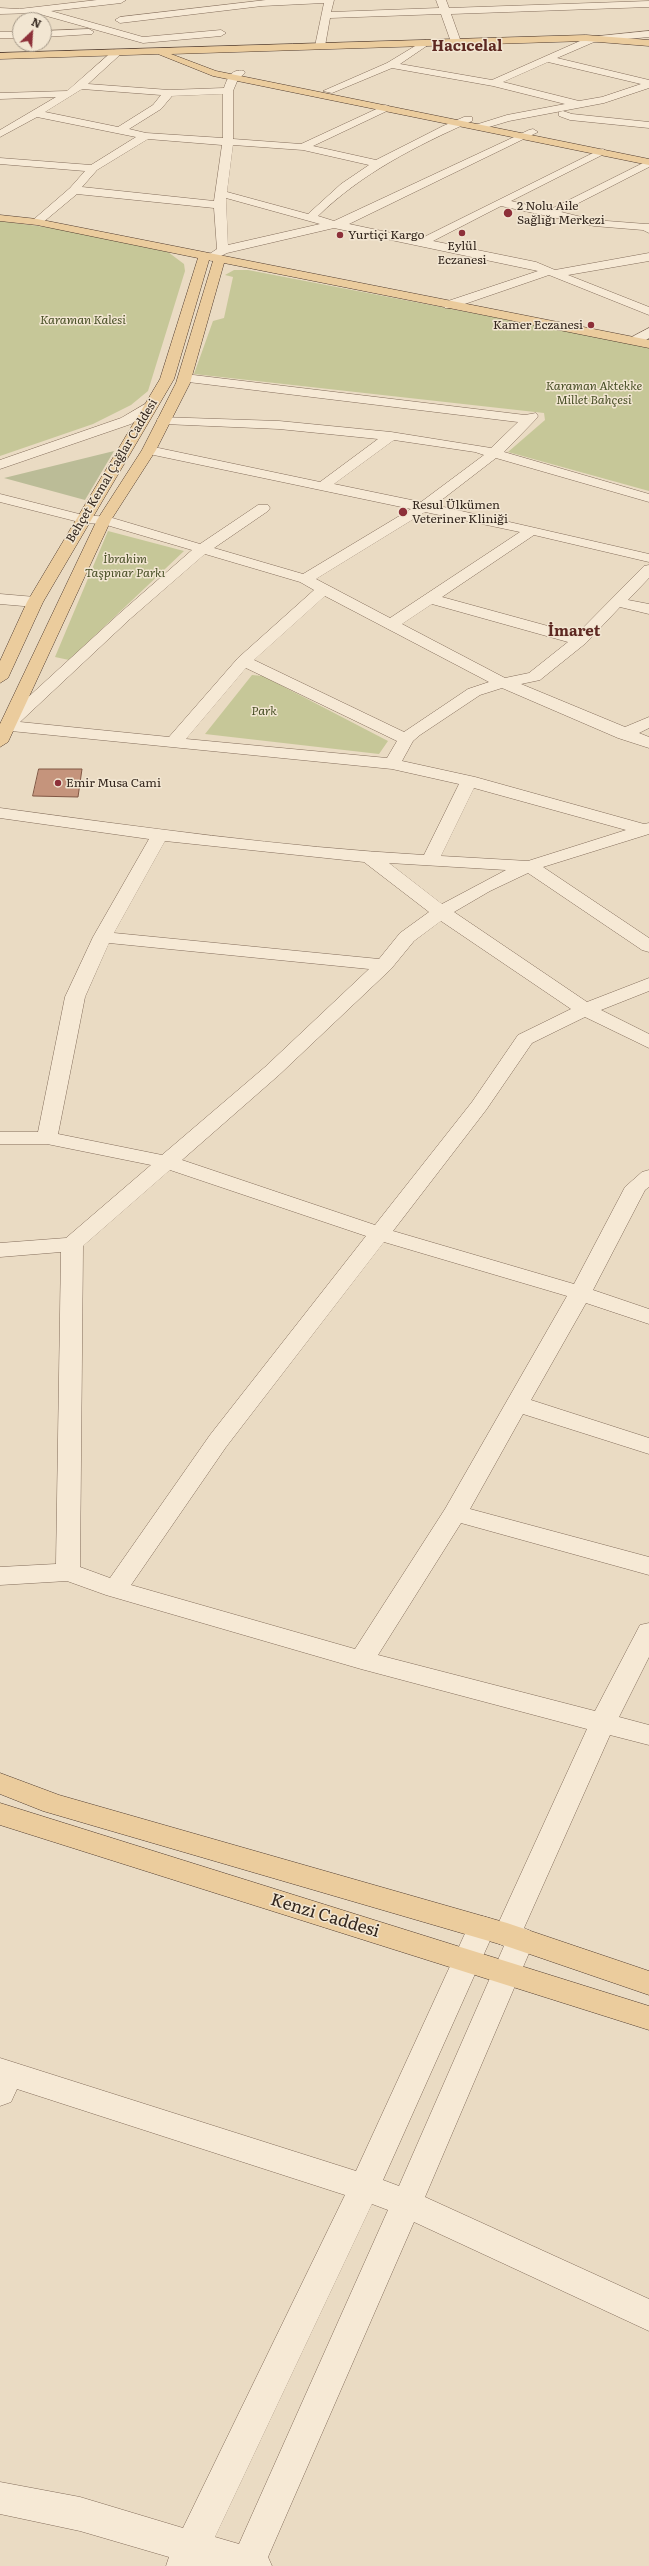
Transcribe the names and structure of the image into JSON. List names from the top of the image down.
{
  "streets": {
    "main road": ["Behçet Kemal Çağlar Caddesi", "Kenzi Caddesi"]
  },
  "districts": ["Hacıcelal", "İmaret"],
  "parks": [
    "Karaman Kalesi",
    "Karaman Aktekke Millet Bahçesi",
    "İbrahim Taşpınar Parkı",
    "Park"
  ],
  "places": [
    "2 Nolu Aile Sağlığı Merkezi",
    "Eylül Eczanesi",
    "Yurtiçi Kargo",
    "Kamer Eczanesi",
    "Resul Ülkümen Veteriner Kliniği",
    "Emir Musa Cami"
  ],
  "north": "top right"
}
